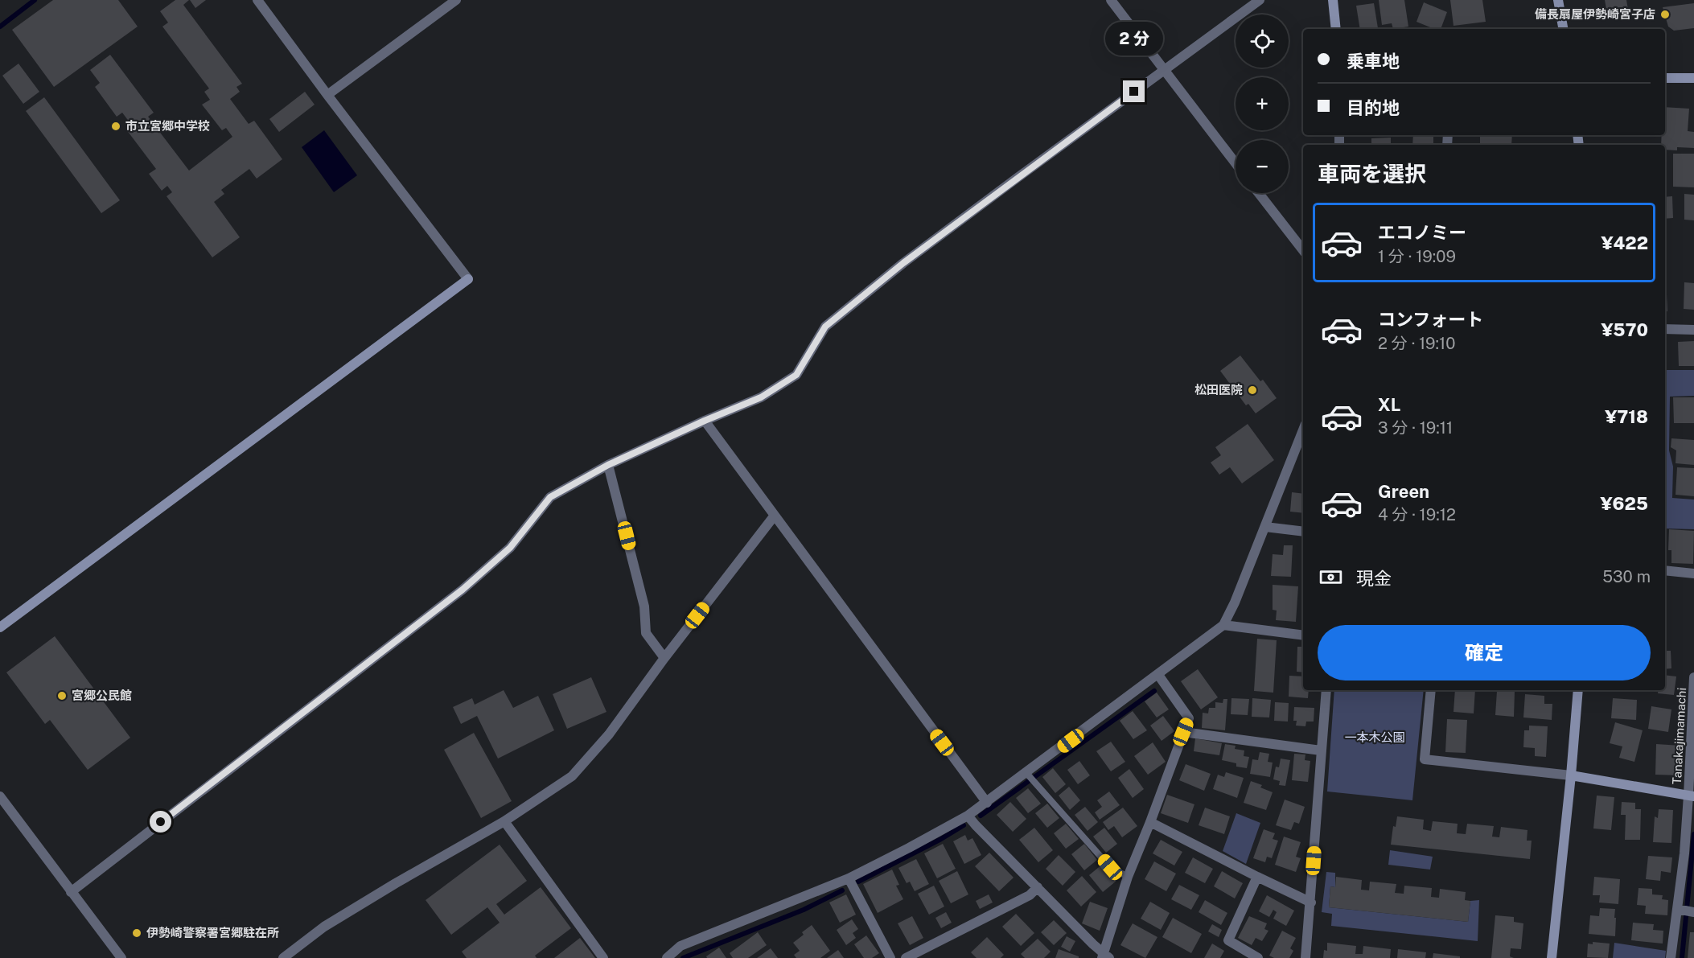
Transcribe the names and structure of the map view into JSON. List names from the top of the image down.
{
  "streets": {
    "street": ["Tanakajimamachi"]
  },
  "parks": ["一本木公園"],
  "places": [
    "備長扇屋伊勢崎宮子店",
    "市立宮郷中学校",
    "松田医院",
    "宮郷公民館",
    "伊勢崎警察署宮郷駐在所"
  ],
  "page": {
    "map_buttons": ["+", "−"],
    "bubble": "2 分",
    "banner": ["乗車地", "目的地"],
    "heading": "車両を選択",
    "list": [
      {
        "name": "エコノミー",
        "note": "1 分 · 19:09",
        "value": "¥422"
      },
      {
        "name": "コンフォート",
        "note": "2 分 · 19:10",
        "value": "¥570"
      },
      {
        "name": "XL",
        "note": "3 分 · 19:11",
        "value": "¥718"
      },
      {
        "name": "Green",
        "note": "4 分 · 19:12",
        "value": "¥625"
      }
    ],
    "pay": ["現金", "530 m"],
    "buttons": "確定"
  }
}
